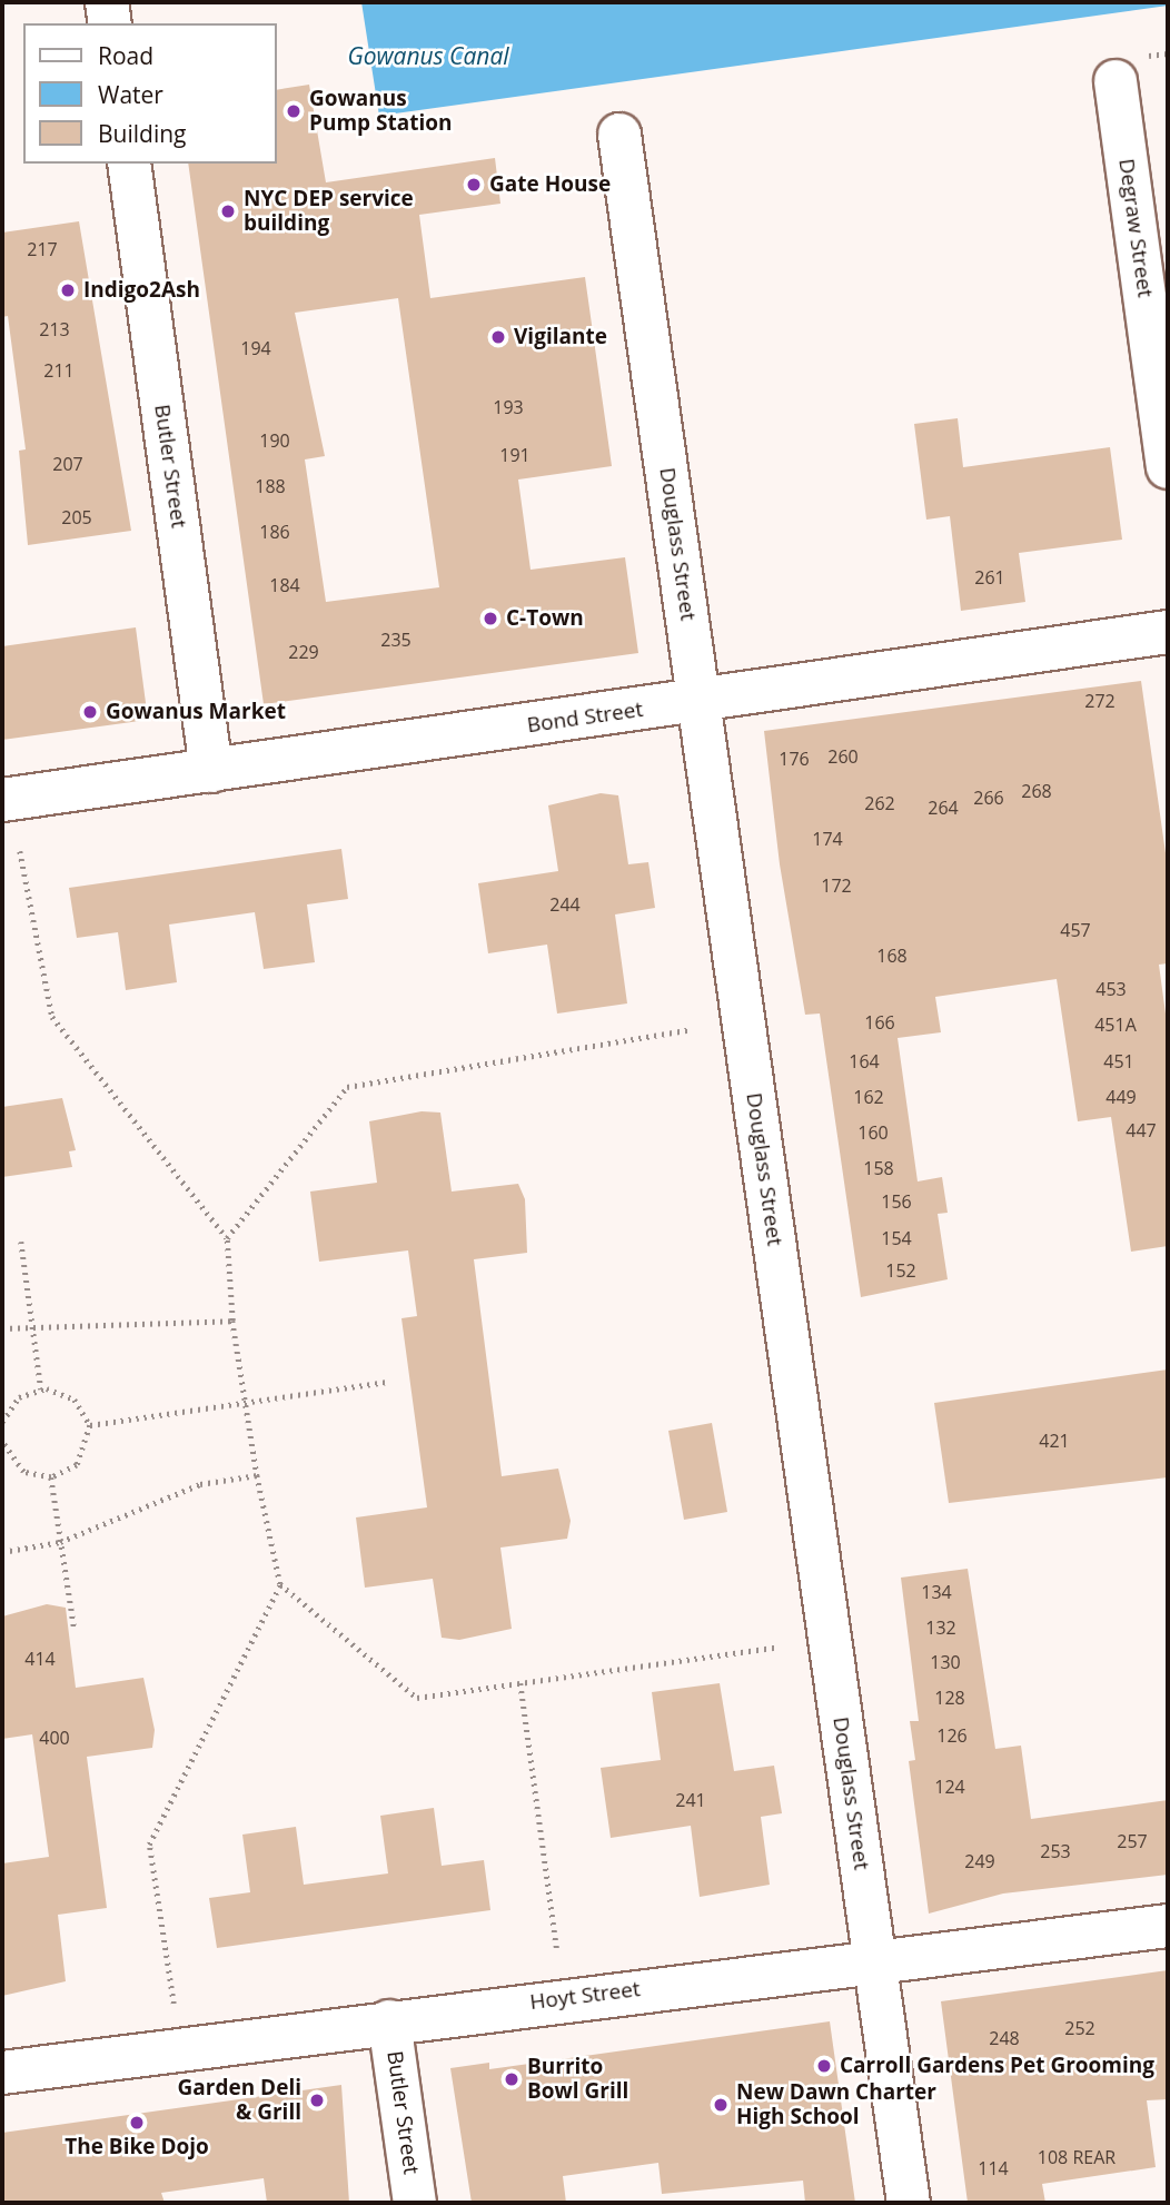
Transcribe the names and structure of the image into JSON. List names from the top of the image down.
{
  "streets": {
    "street": [
      "Degraw Street",
      "Butler Street",
      "Douglass Street",
      "Bond Street",
      "Hoyt Street"
    ]
  },
  "crossings": [
    ["Butler Street", "Bond Street"],
    ["Butler Street", "Hoyt Street"],
    ["Douglass Street", "Bond Street"],
    ["Douglass Street", "Hoyt Street"]
  ],
  "water": ["Gowanus Canal"],
  "places": [
    "Gowanus Pump Station",
    "Gate House",
    "NYC DEP service building",
    "Indigo2Ash",
    "Vigilante",
    "C-Town",
    "Gowanus Market",
    "Carroll Gardens Pet Grooming",
    "Burrito Bowl Grill",
    "Garden Deli & Grill",
    "New Dawn Charter High School",
    "The Bike Dojo"
  ],
  "house_numbers": [
    "217",
    "213",
    "194",
    "211",
    "193",
    "190",
    "191",
    "207",
    "188",
    "205",
    "186",
    "261",
    "184",
    "235",
    "229",
    "272",
    "260",
    "176",
    "268",
    "266",
    "262",
    "264",
    "174",
    "172",
    "244",
    "457",
    "168",
    "453",
    "166",
    "451A",
    "164",
    "451",
    "162",
    "449",
    "447",
    "160",
    "158",
    "156",
    "154",
    "152",
    "421",
    "134",
    "132",
    "414",
    "130",
    "128",
    "126",
    "400",
    "124",
    "241",
    "257",
    "253",
    "249",
    "252",
    "248",
    "108 REAR",
    "114"
  ],
  "legend": ["Road", "Water", "Building"]
}
